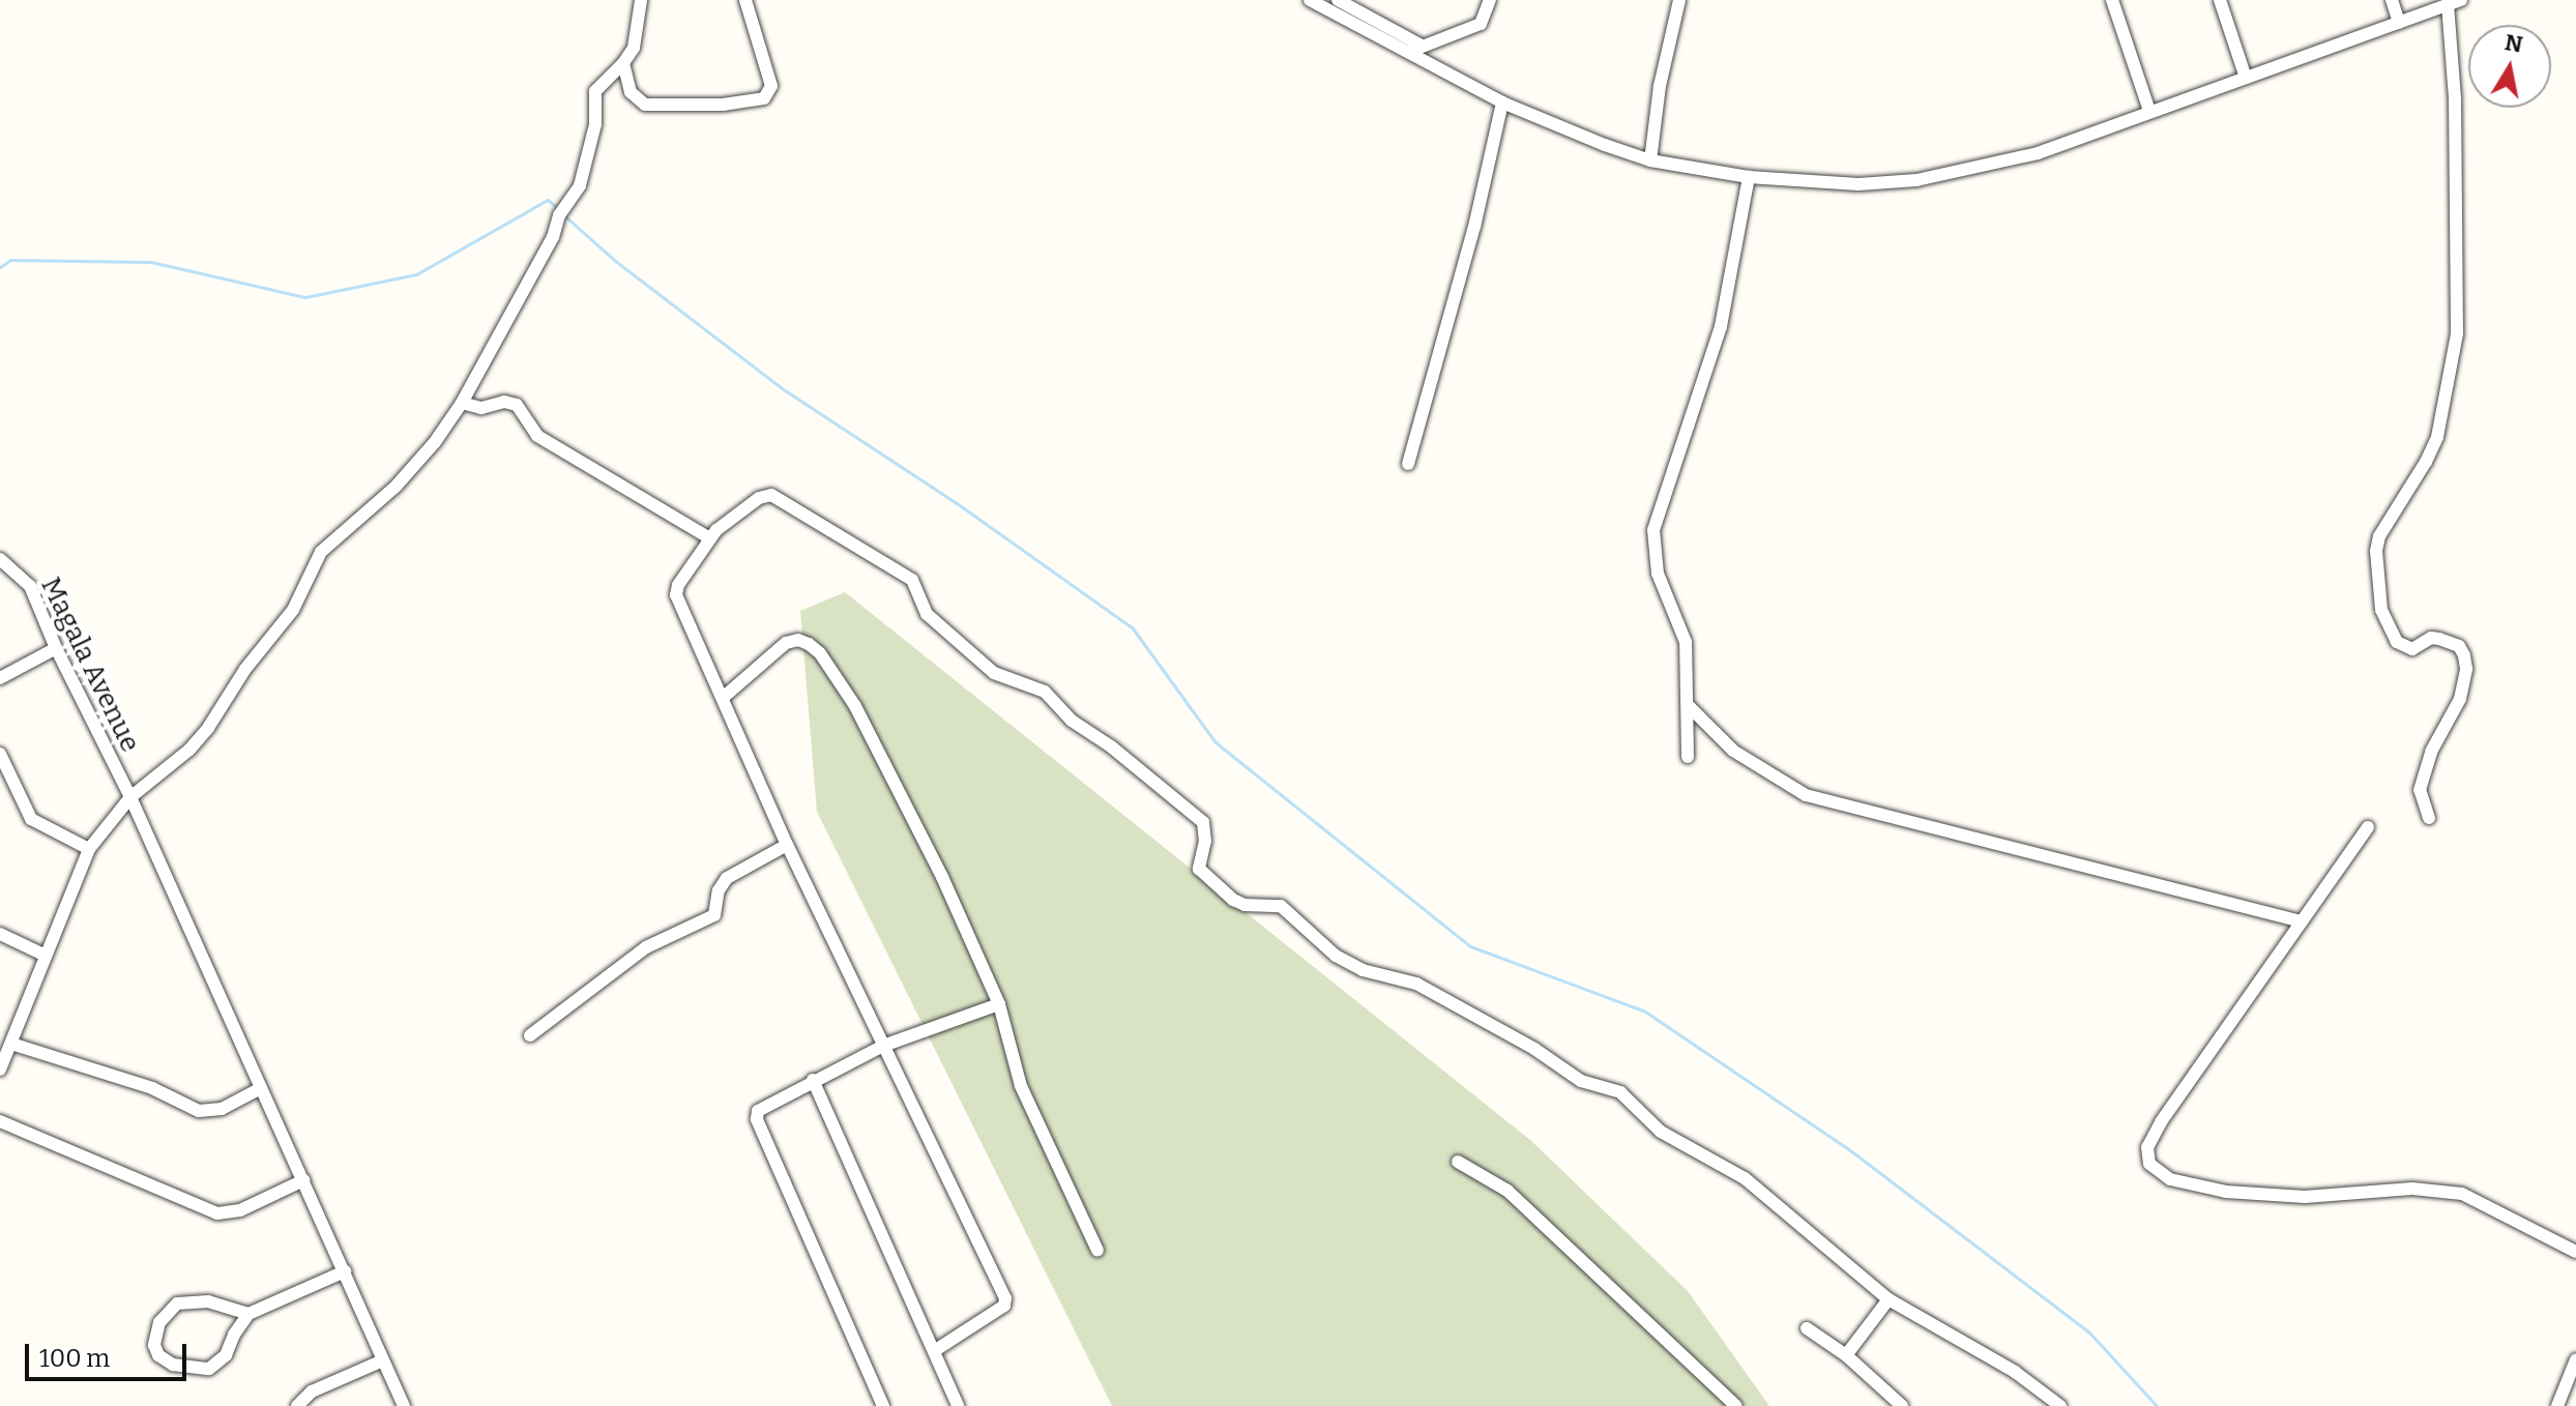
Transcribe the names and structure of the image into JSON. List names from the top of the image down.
{
  "streets": {
    "street": ["Magala Avenue"]
  },
  "scale_bar": "100 m",
  "north": "top"
}
